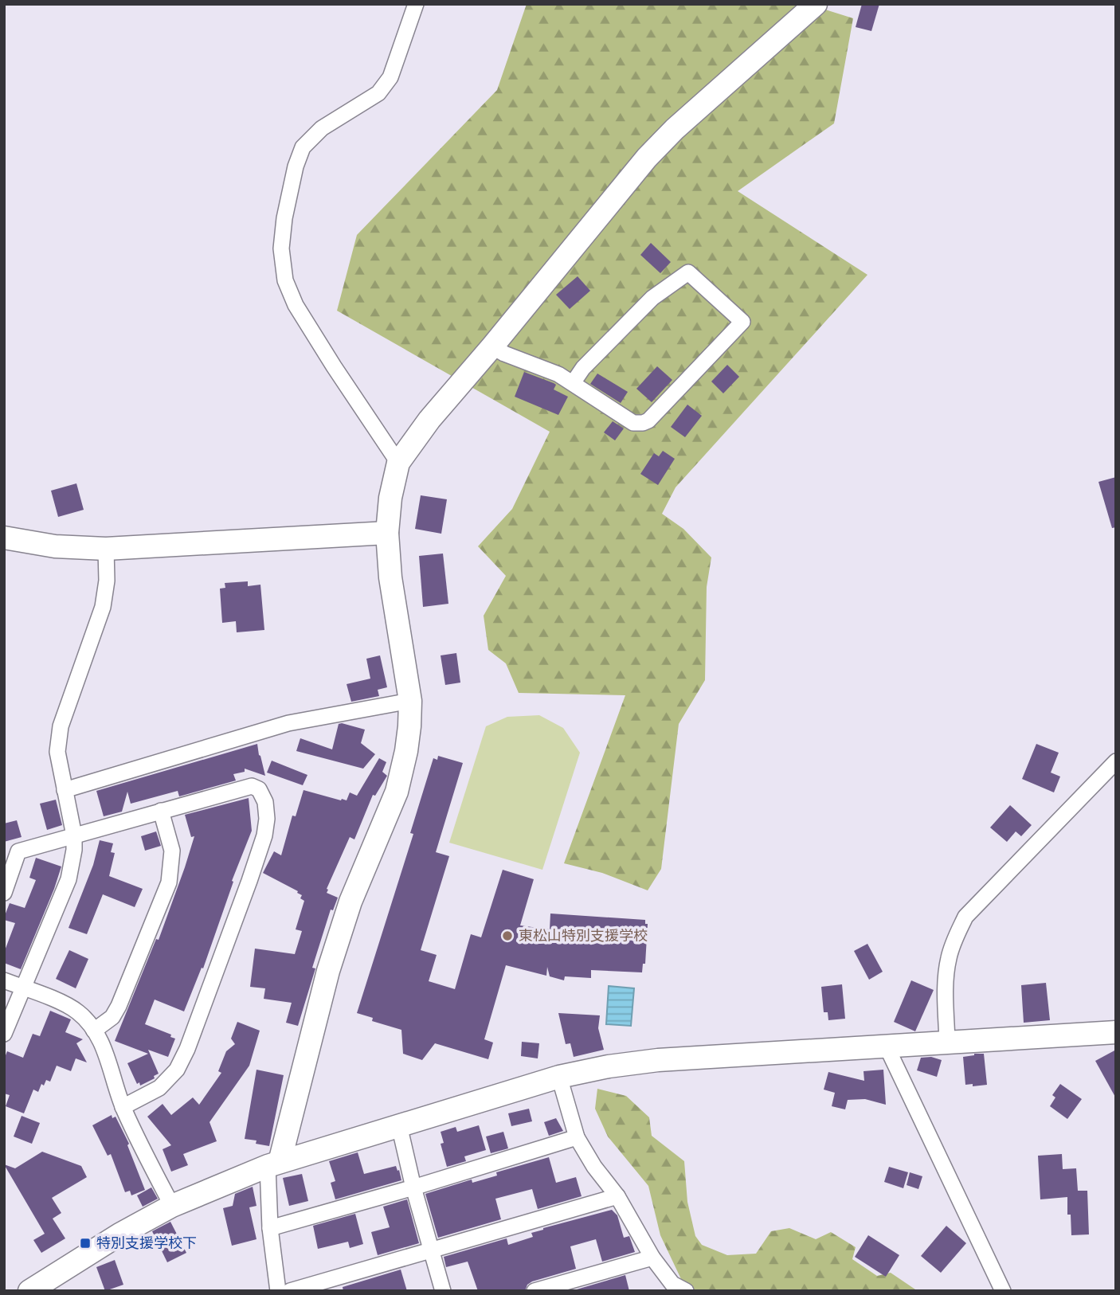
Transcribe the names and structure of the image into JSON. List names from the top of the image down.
{
  "places": {
    "other": ["東松山特別支援学校"],
    "transit": ["特別支援学校下"]
  }
}
